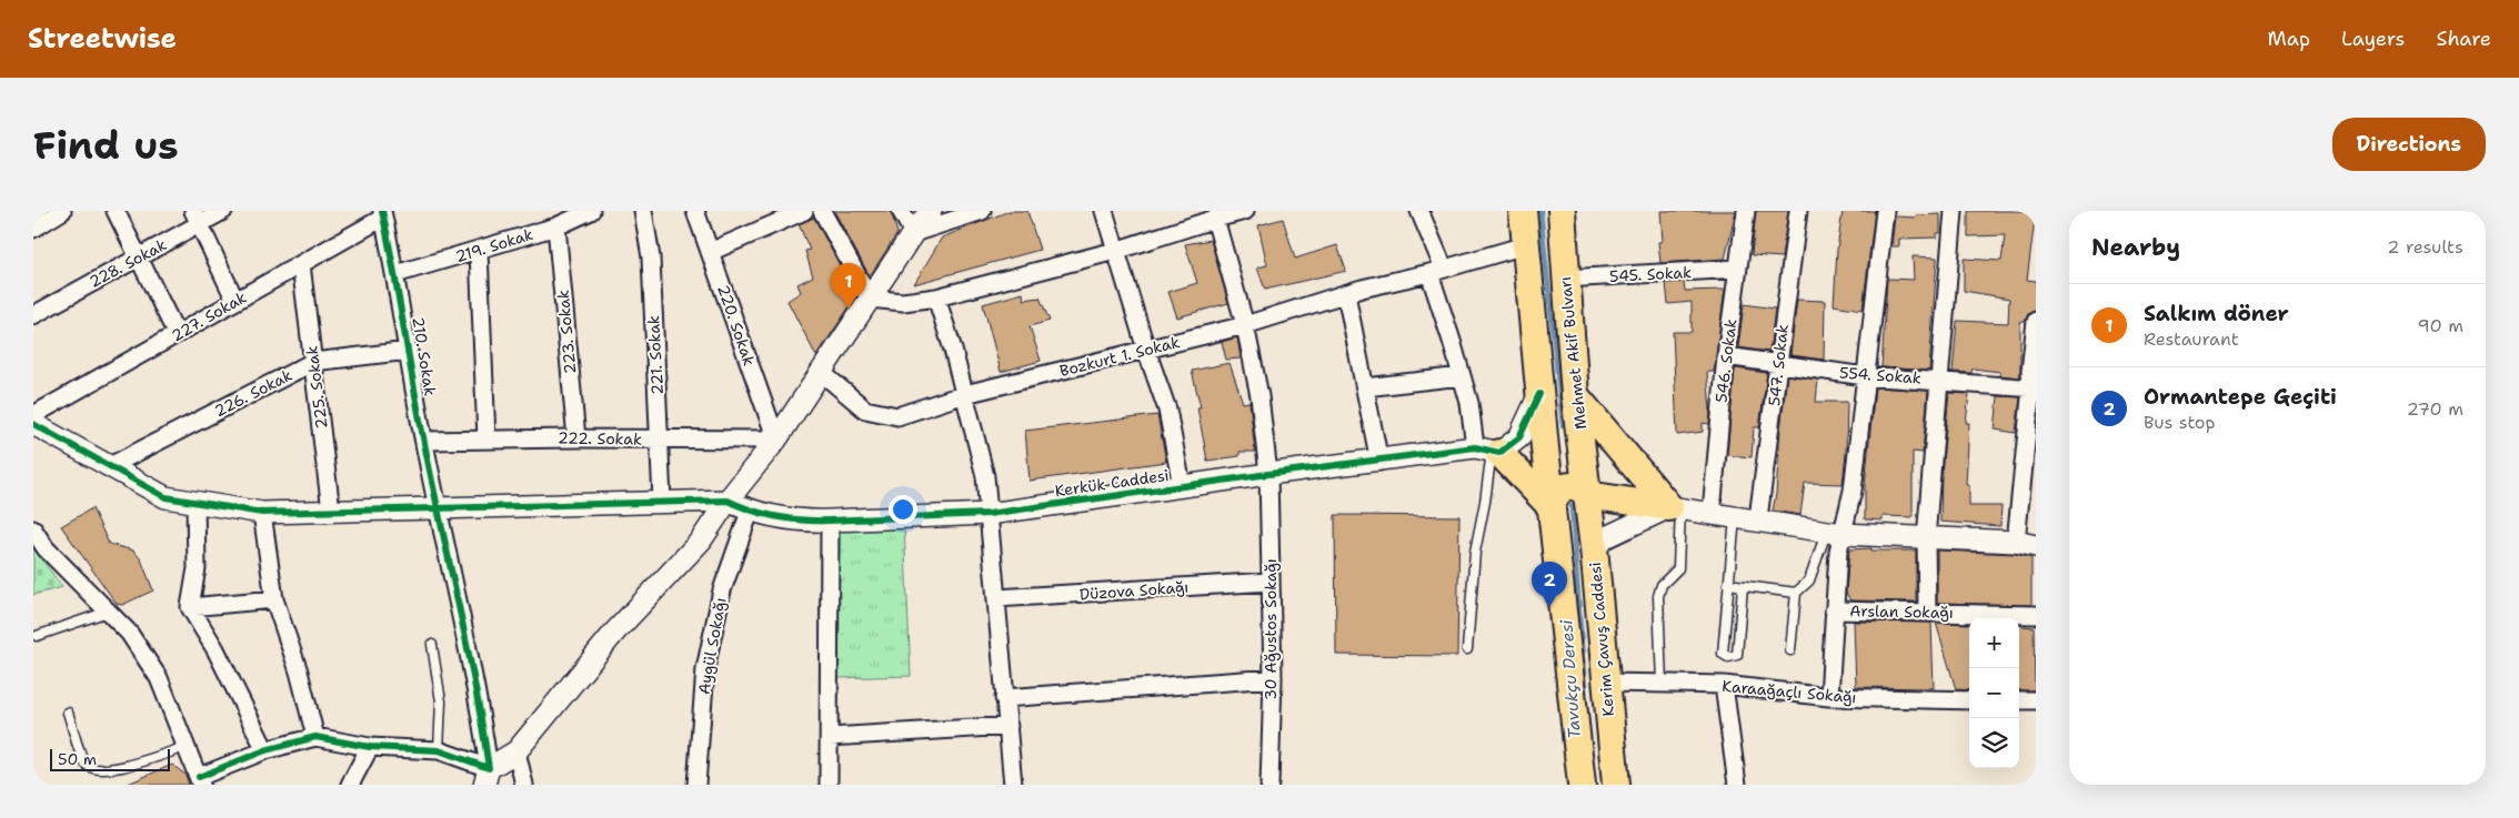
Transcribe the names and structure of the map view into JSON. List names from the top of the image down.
{
  "streets": {
    "main road": ["Mehmet Akif Bulvarı", "Kerim Çavuş Caddesi"],
    "street": [
      "219. Sokak",
      "228. Sokak",
      "545. Sokak",
      "227. Sokak",
      "220. Sokak",
      "223. Sokak",
      "221. Sokak",
      "210. Sokak",
      "Bozkurt 1. Sokak",
      "546. Sokak",
      "547. Sokak",
      "554. Sokak",
      "225. Sokak",
      "226. Sokak",
      "222. Sokak",
      "Kerkük Caddesi",
      "Düzova Sokağı",
      "Arslan Sokağı",
      "30 Ağustos Sokağı",
      "Aygül Sokağı",
      "Karaağaçlı Sokağı"
    ]
  },
  "crossings": [
    ["219. Sokak", "223. Sokak"],
    ["219. Sokak", "210. Sokak"],
    ["545. Sokak", "Mehmet Akif Bulvarı"],
    ["545. Sokak", "546. Sokak"],
    ["227. Sokak", "210. Sokak"],
    ["227. Sokak", "225. Sokak"],
    ["220. Sokak", "222. Sokak"],
    ["223. Sokak", "222. Sokak"],
    ["Mehmet Akif Bulvarı", "Kerim Çavuş Caddesi"],
    ["221. Sokak", "222. Sokak"],
    ["210. Sokak", "226. Sokak"],
    ["210. Sokak", "222. Sokak"],
    ["Bozkurt 1. Sokak", "30 Ağustos Sokağı"],
    ["546. Sokak", "554. Sokak"],
    ["547. Sokak", "554. Sokak"],
    ["225. Sokak", "226. Sokak"],
    ["Kerkük Caddesi", "30 Ağustos Sokağı"],
    ["Kerkük Caddesi", "Aygül Sokağı"],
    ["Düzova Sokağı", "30 Ağustos Sokağı"],
    ["Kerim Çavuş Caddesi", "Karaağaçlı Sokağı"]
  ],
  "water": ["Tavukçu Deresi"],
  "scale_bar": "50 m",
  "page": {
    "header": "Streetwise",
    "nav": ["Map", "Layers", "Share"],
    "buttons": "Directions",
    "title": "Find us",
    "heading": ["Nearby", "2 results"],
    "pins": ["1", "2"],
    "list": [
      {
        "mark": "1",
        "name": "Salkım döner",
        "note": "Restaurant",
        "value": "90 m"
      },
      {
        "mark": "2",
        "name": "Ormantepe Geçiti",
        "note": "Bus stop",
        "value": "270 m"
      }
    ],
    "map_buttons": ["+", "−"],
    "scale": "50 m"
  }
}
